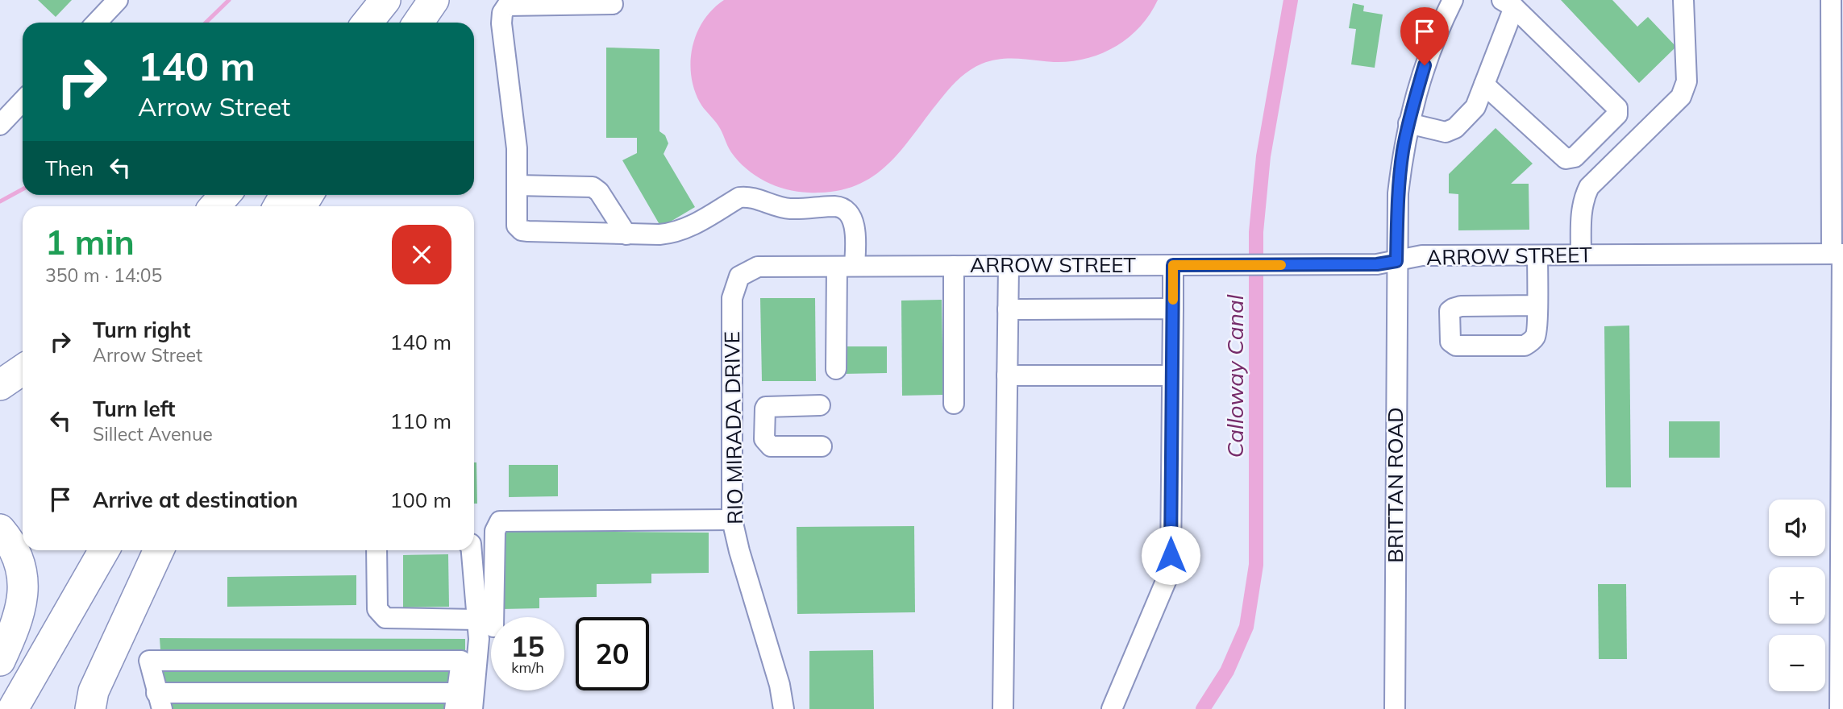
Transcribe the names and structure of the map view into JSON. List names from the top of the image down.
{
  "streets": {
    "street": ["ARROW STREET", "RIO MIRADA DRIVE", "BRITTAN ROAD"]
  },
  "crossings": [
    ["ARROW STREET", "RIO MIRADA DRIVE"],
    ["ARROW STREET", "BRITTAN ROAD"]
  ],
  "water": ["Calloway Canal"],
  "page": {
    "turn": ["140 m", "Arrow Street"],
    "then": "Then",
    "heading": ["1 min", "350 m · 14:05"],
    "list": [
      {
        "name": "Turn right",
        "note": "Arrow Street",
        "value": "140 m"
      },
      {
        "name": "Turn left",
        "note": "Sillect Avenue",
        "value": "110 m"
      },
      {
        "name": "Arrive at destination",
        "value": "100 m"
      }
    ],
    "map_buttons": ["+", "−"],
    "speed": "15 km/h",
    "limit": "20"
  }
}
